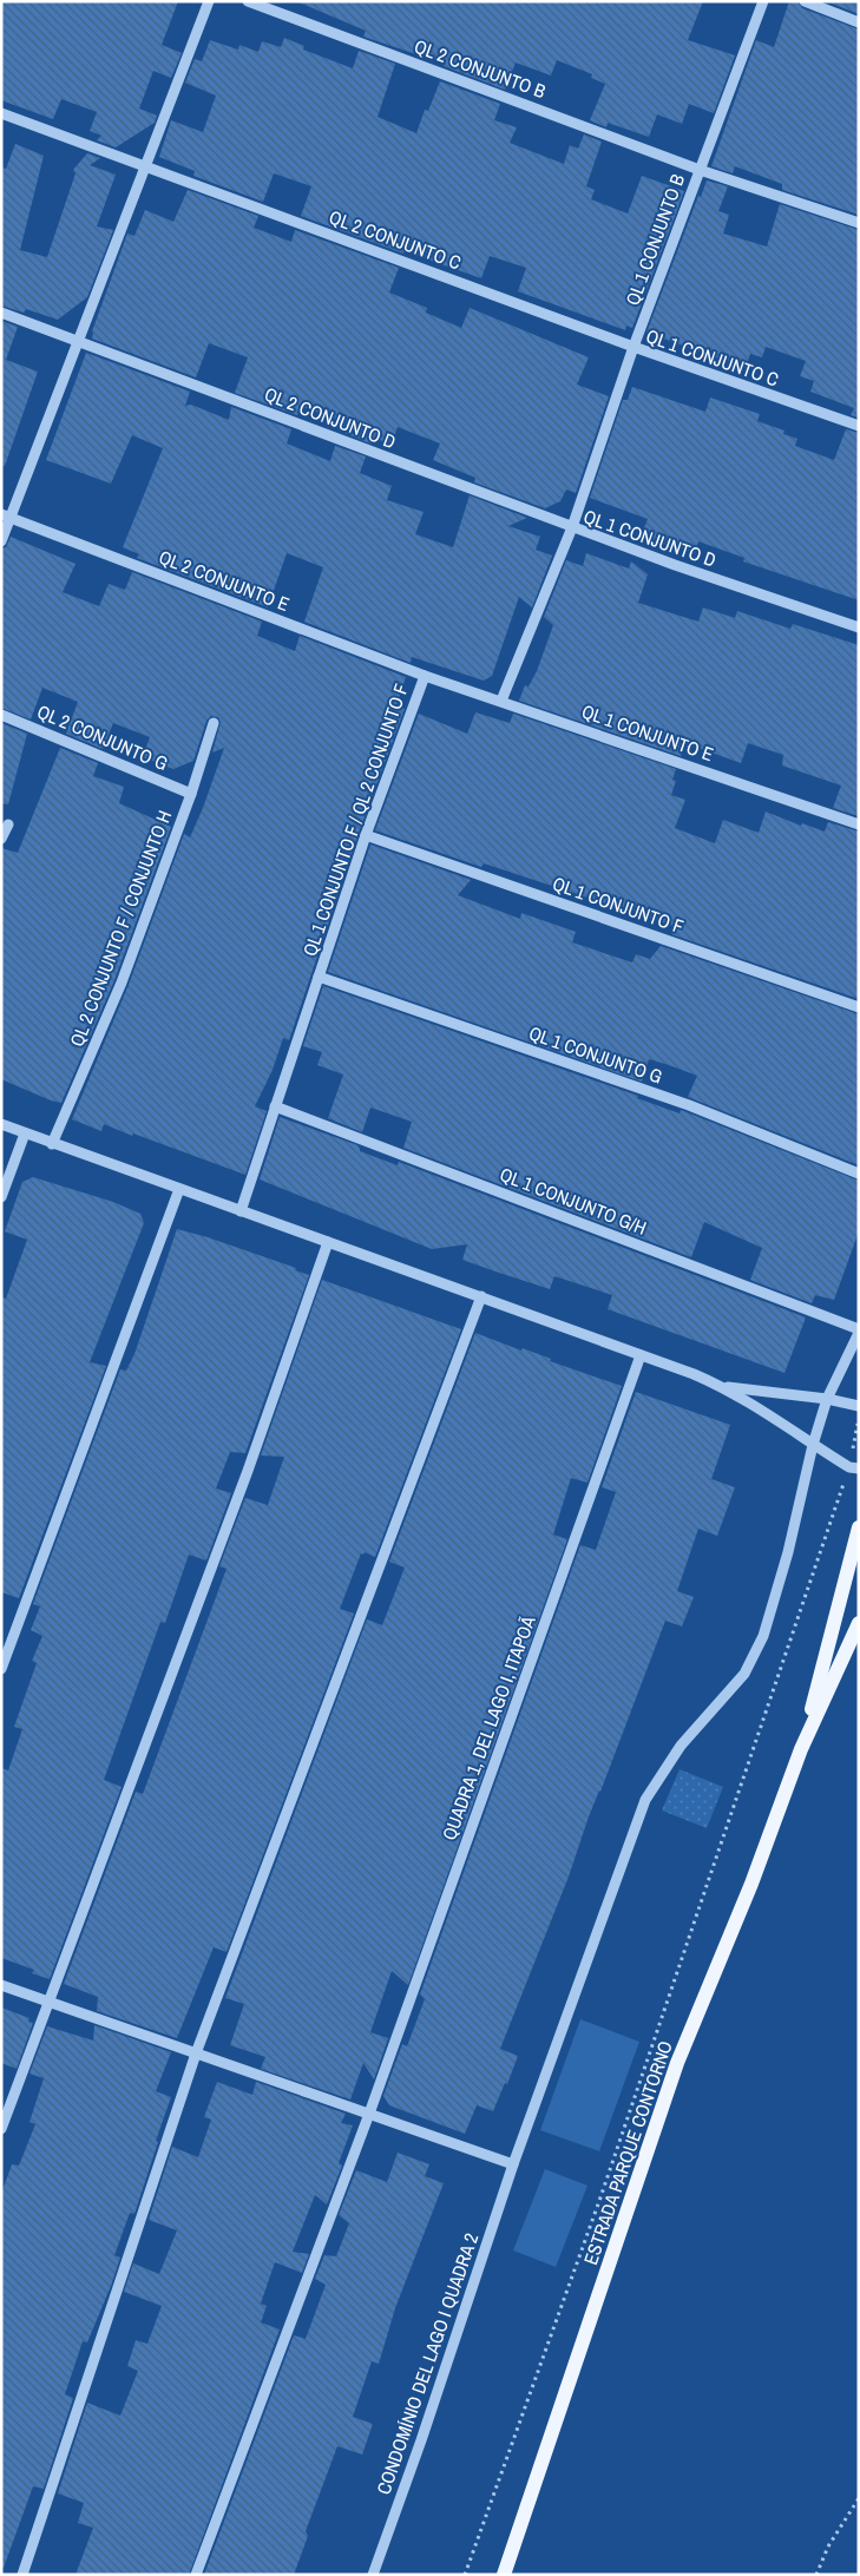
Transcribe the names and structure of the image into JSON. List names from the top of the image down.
{
  "streets": {
    "main road": ["ESTRADA PARQUE CONTORNO"],
    "street": [
      "QL 2 CONJUNTO B",
      "QL 2 CONJUNTO C",
      "QL 1 CONJUNTO B",
      "QL 1 CONJUNTO C",
      "QL 2 CONJUNTO D",
      "QL 1 CONJUNTO D",
      "QL 2 CONJUNTO E",
      "QL 1 CONJUNTO E",
      "QL 2 CONJUNTO G",
      "QL 1 CONJUNTO F / QL 2 CONJUNTO F",
      "QL 1 CONJUNTO F",
      "QL 2 CONJUNTO F / CONJUNTO H",
      "QL 1 CONJUNTO G",
      "QL 1 CONJUNTO G/H",
      "QUADRA 1, DEL LAGO I, ITAPOÃ",
      "CONDOMÍNIO DEL LAGO I QUADRA 2"
    ]
  },
  "crossings": [
    ["QL 2 CONJUNTO B", "QL 1 CONJUNTO B"],
    ["QL 2 CONJUNTO C", "QL 1 CONJUNTO B"],
    ["QL 2 CONJUNTO C", "QL 1 CONJUNTO C"],
    ["QL 1 CONJUNTO B", "QL 1 CONJUNTO C"],
    ["QL 1 CONJUNTO C", "QL 2 CONJUNTO D"],
    ["QL 1 CONJUNTO C", "QL 1 CONJUNTO D"],
    ["QL 2 CONJUNTO D", "QL 1 CONJUNTO D"],
    ["QL 1 CONJUNTO D", "QL 1 CONJUNTO E"],
    ["QL 2 CONJUNTO E", "QL 1 CONJUNTO E"],
    ["QL 2 CONJUNTO E", "QL 1 CONJUNTO F / QL 2 CONJUNTO F"],
    ["QL 1 CONJUNTO E", "QL 1 CONJUNTO F / QL 2 CONJUNTO F"],
    ["QL 2 CONJUNTO G", "QL 2 CONJUNTO F / CONJUNTO H"],
    ["QL 1 CONJUNTO F / QL 2 CONJUNTO F", "QL 1 CONJUNTO F"],
    ["QL 1 CONJUNTO F / QL 2 CONJUNTO F", "QL 1 CONJUNTO G"],
    ["QL 1 CONJUNTO F / QL 2 CONJUNTO F", "QL 1 CONJUNTO G/H"],
    ["QL 1 CONJUNTO G/H", "CONDOMÍNIO DEL LAGO I QUADRA 2"]
  ]
}
